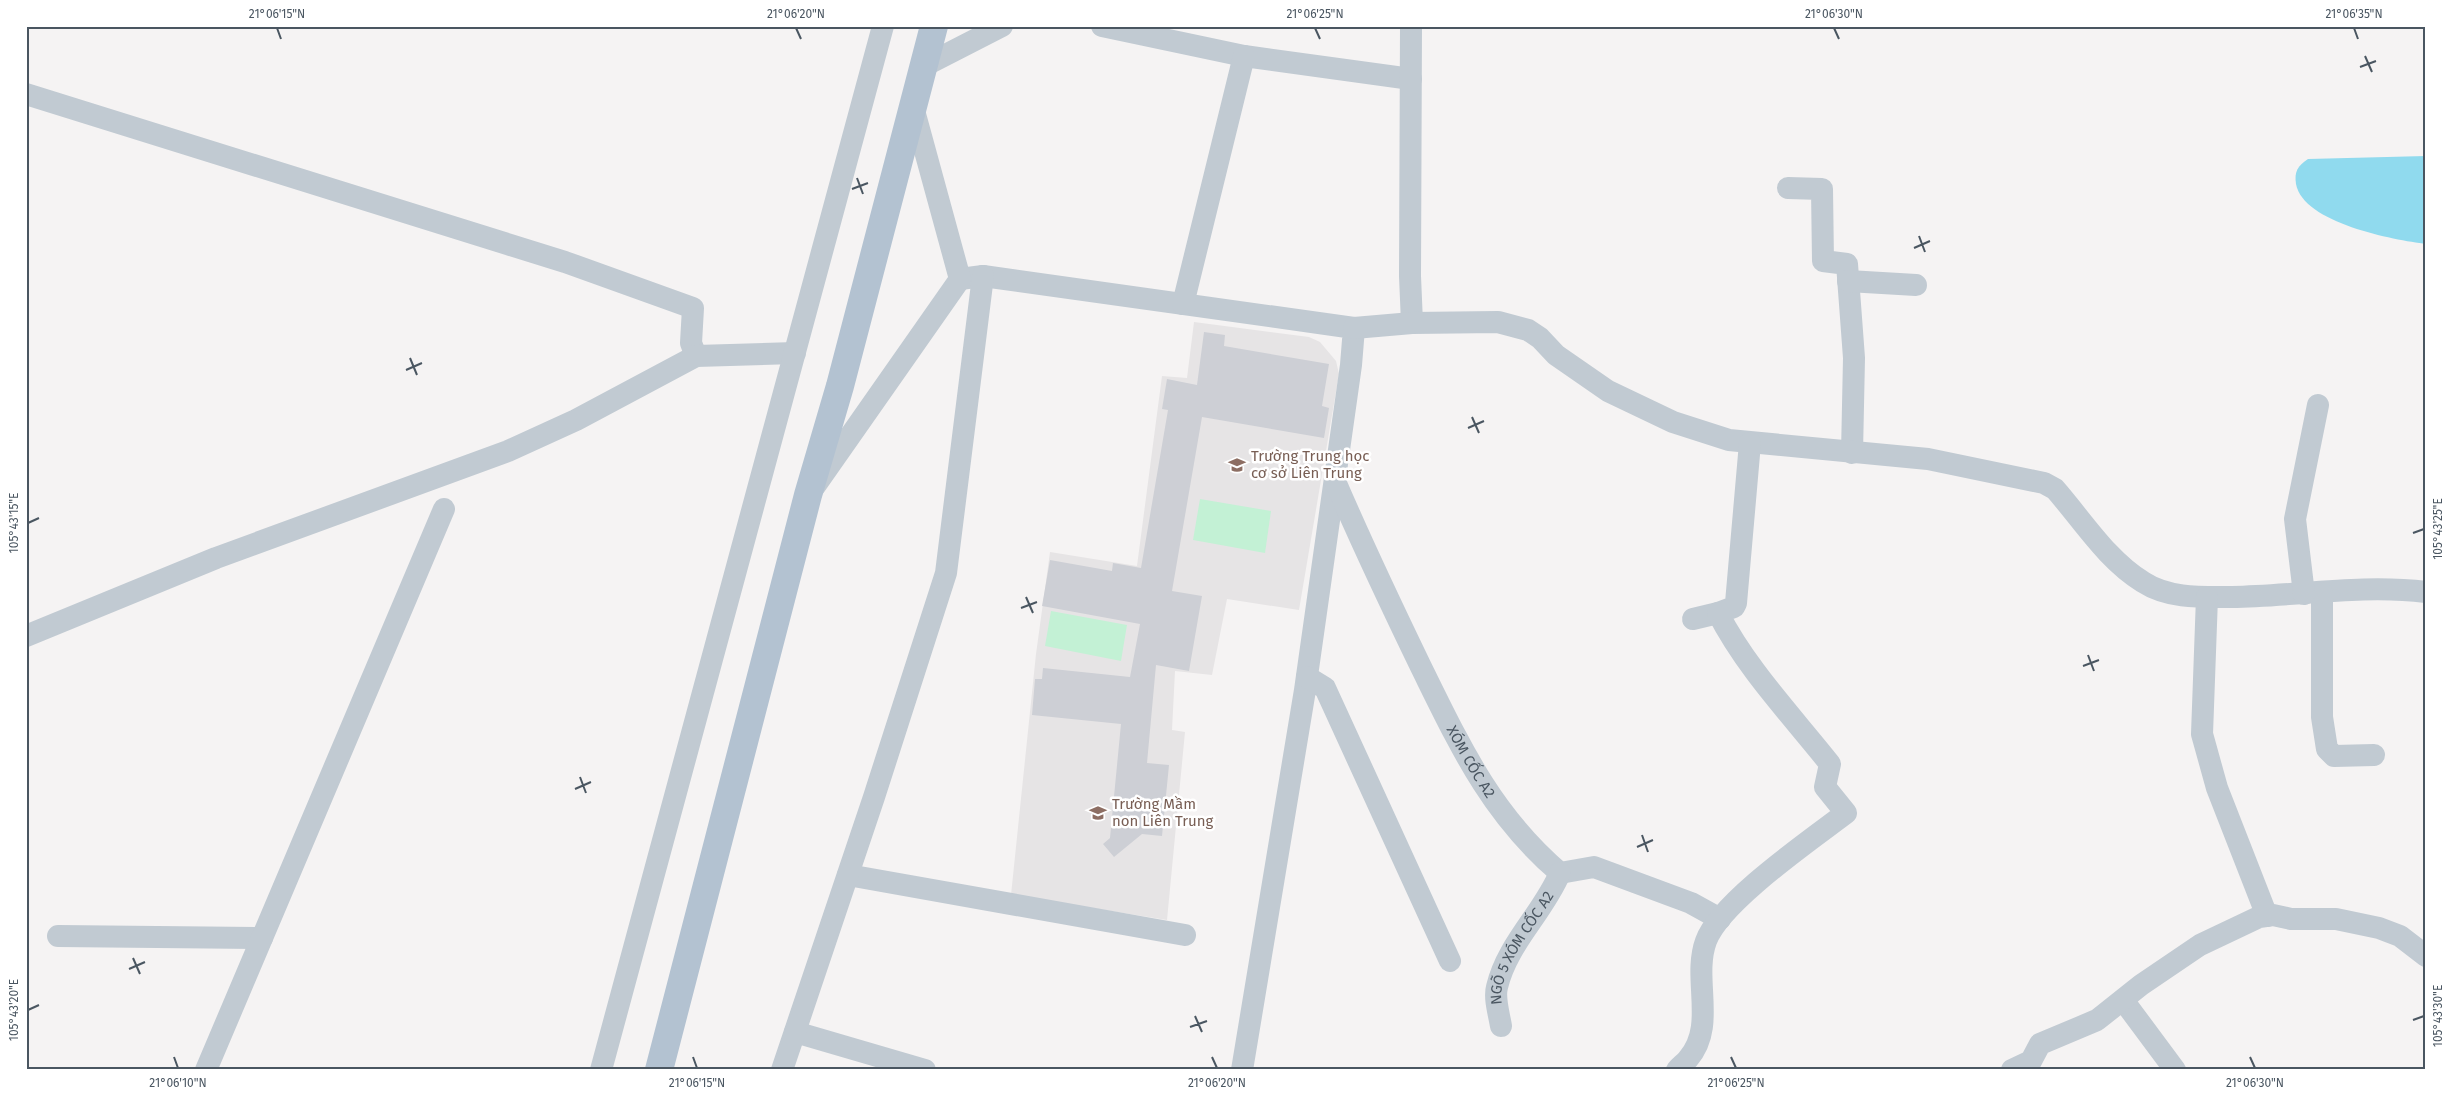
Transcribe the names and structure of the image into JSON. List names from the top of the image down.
{
  "streets": {
    "street": ["XÓM CỐC A2", "NGÕ 5 XÓM CỐC A2"]
  },
  "crossings": [
    ["XÓM CỐC A2", "NGÕ 5 XÓM CỐC A2"]
  ],
  "places": {
    "school or university": ["Trường Trung học cơ sở Liên Trung", "Trường Mầm non Liên Trung"]
  },
  "coordinates": [
    "21°06'15\"N",
    "21°06'20\"N",
    "21°06'25\"N",
    "21°06'30\"N",
    "21°06'35\"N",
    "105°43'15\"E",
    "105°43'25\"E",
    "105°43'20\"E",
    "105°43'30\"E",
    "21°06'10\"N"
  ]
}
